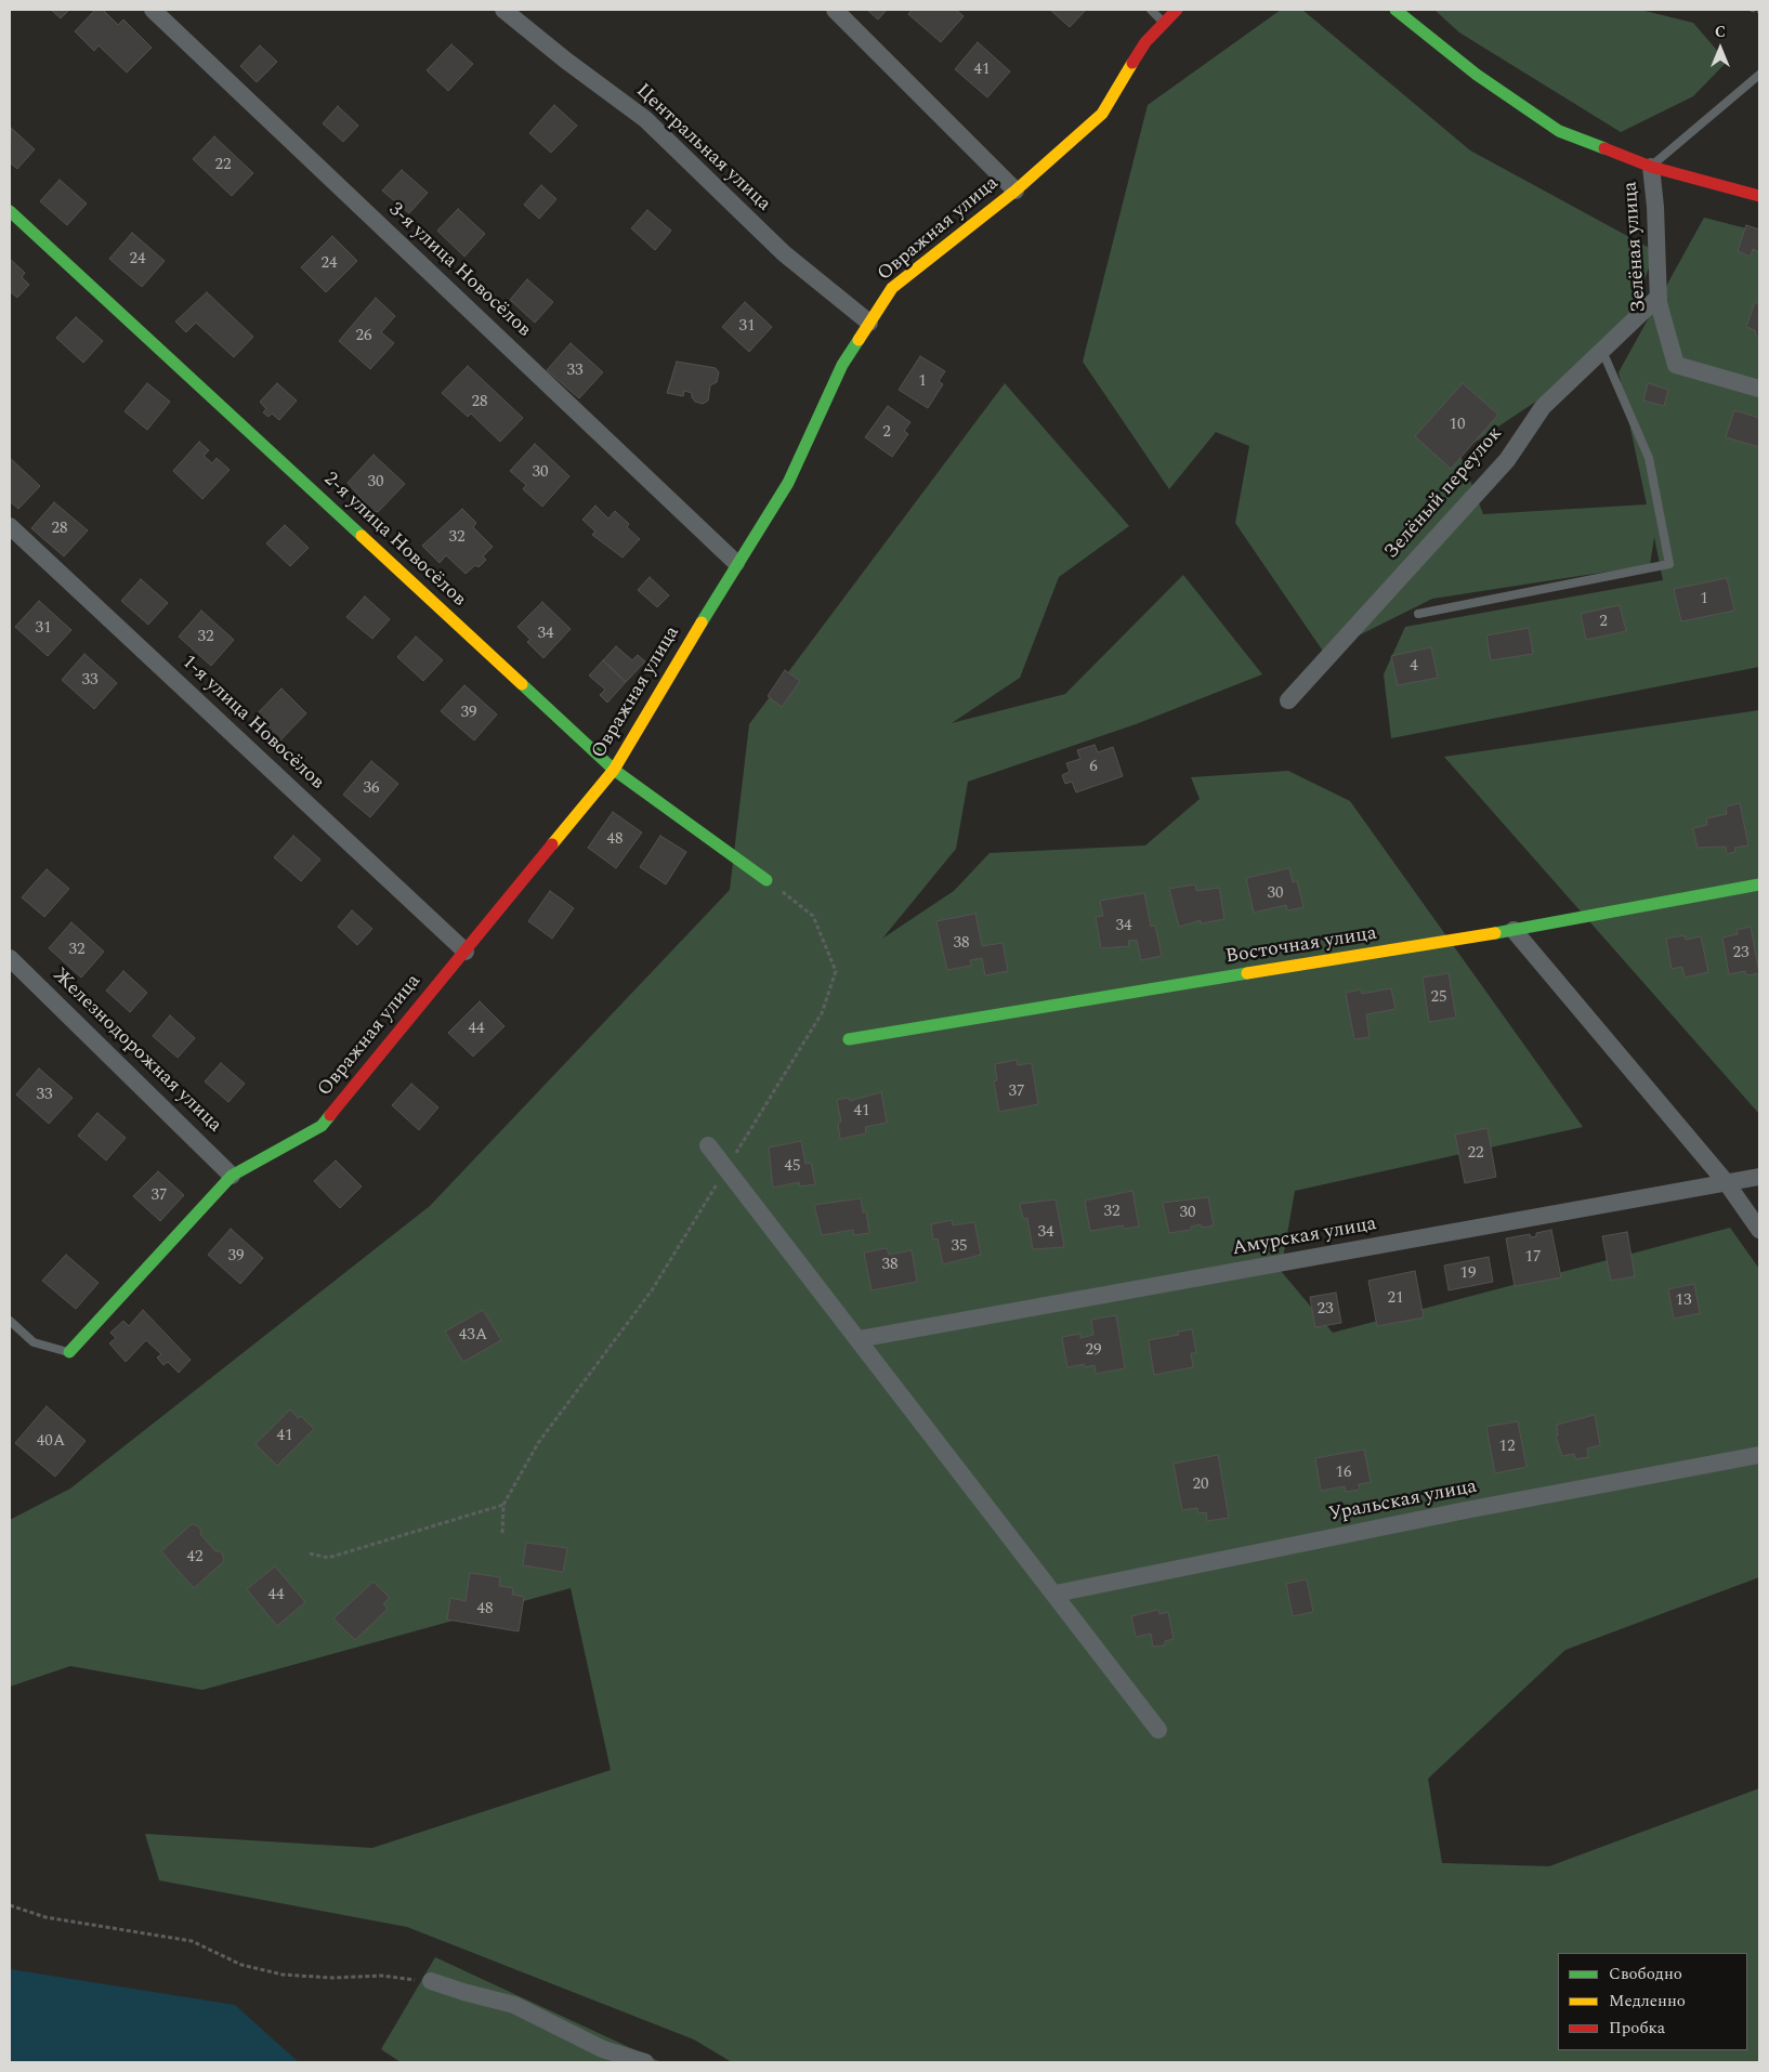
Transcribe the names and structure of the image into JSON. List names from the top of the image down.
{
  "streets": {
    "street": [
      "Центральная улица",
      "Овражная улица",
      "Зелёная улица",
      "3-я улица Новосёлов",
      "Зелёный переулок",
      "2-я улица Новосёлов",
      "1-я улица Новосёлов",
      "Восточная улица",
      "Железнодорожная улица",
      "Амурская улица",
      "Уральская улица"
    ]
  },
  "crossings": [
    ["Центральная улица", "Овражная улица"],
    ["Овражная улица", "3-я улица Новосёлов"],
    ["Овражная улица", "2-я улица Новосёлов"],
    ["Овражная улица", "1-я улица Новосёлов"],
    ["Овражная улица", "Железнодорожная улица"],
    ["Зелёная улица", "Зелёный переулок"]
  ],
  "house_numbers": [
    "41",
    "22",
    "24",
    "24",
    "31",
    "26",
    "33",
    "1",
    "28",
    "10",
    "2",
    "30",
    "30",
    "28",
    "32",
    "1",
    "2",
    "31",
    "34",
    "32",
    "4",
    "33",
    "39",
    "6",
    "36",
    "48",
    "30",
    "34",
    "38",
    "32",
    "23",
    "25",
    "44",
    "37",
    "33",
    "41",
    "22",
    "45",
    "37",
    "32",
    "30",
    "34",
    "35",
    "39",
    "17",
    "38",
    "19",
    "21",
    "13",
    "23",
    "43А",
    "29",
    "41",
    "40А",
    "12",
    "16",
    "20",
    "42",
    "44",
    "48"
  ],
  "legend": ["Свободно", "Медленно", "Пробка"],
  "north": "top"
}
